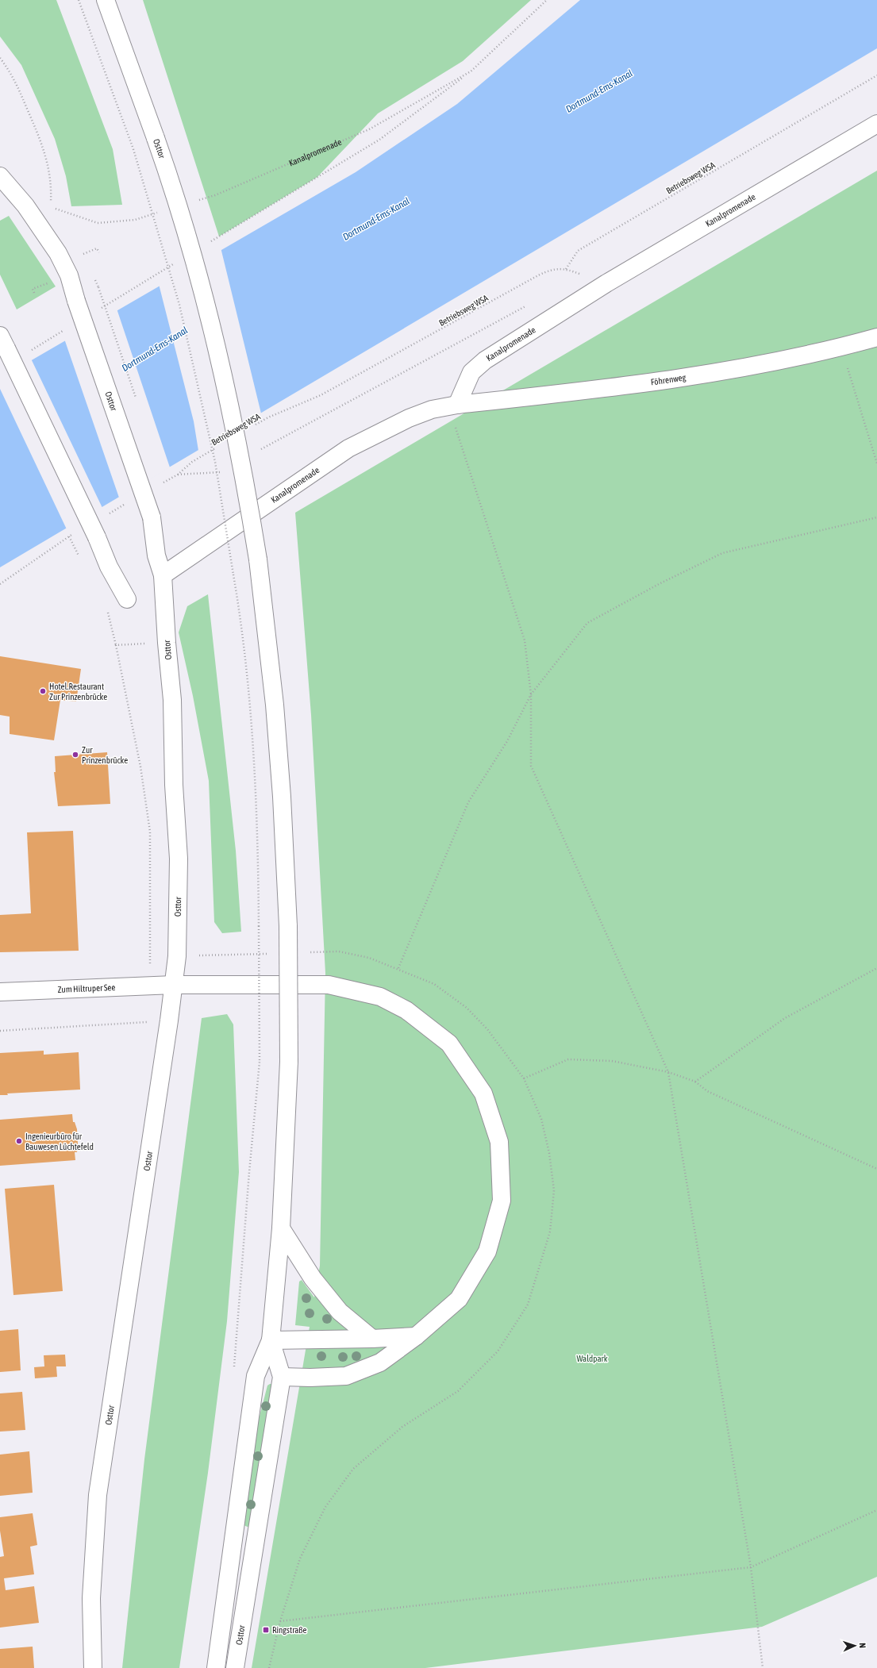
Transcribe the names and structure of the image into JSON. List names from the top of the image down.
{
  "streets": {
    "street": [
      "Osttor",
      "Kanalpromenade",
      "Föhrenweg",
      "Zum Hiltruper See"
    ],
    "path": ["Betriebsweg WSA"]
  },
  "crossings": [
    ["Osttor", "Kanalpromenade"],
    ["Osttor", "Zum Hiltruper See"],
    ["Kanalpromenade", "Föhrenweg"]
  ],
  "water": ["Dortmund-Ems-Kanal"],
  "parks": ["Waldpark"],
  "places": {
    "other": ["Hotel.Restaurant Zur Prinzenbrücke", "Zur Prinzenbrücke", "Ingenieurbüro für Bauwesen Lüchtefeld"],
    "transit": ["Ringstraße"]
  },
  "north": "right"
}
